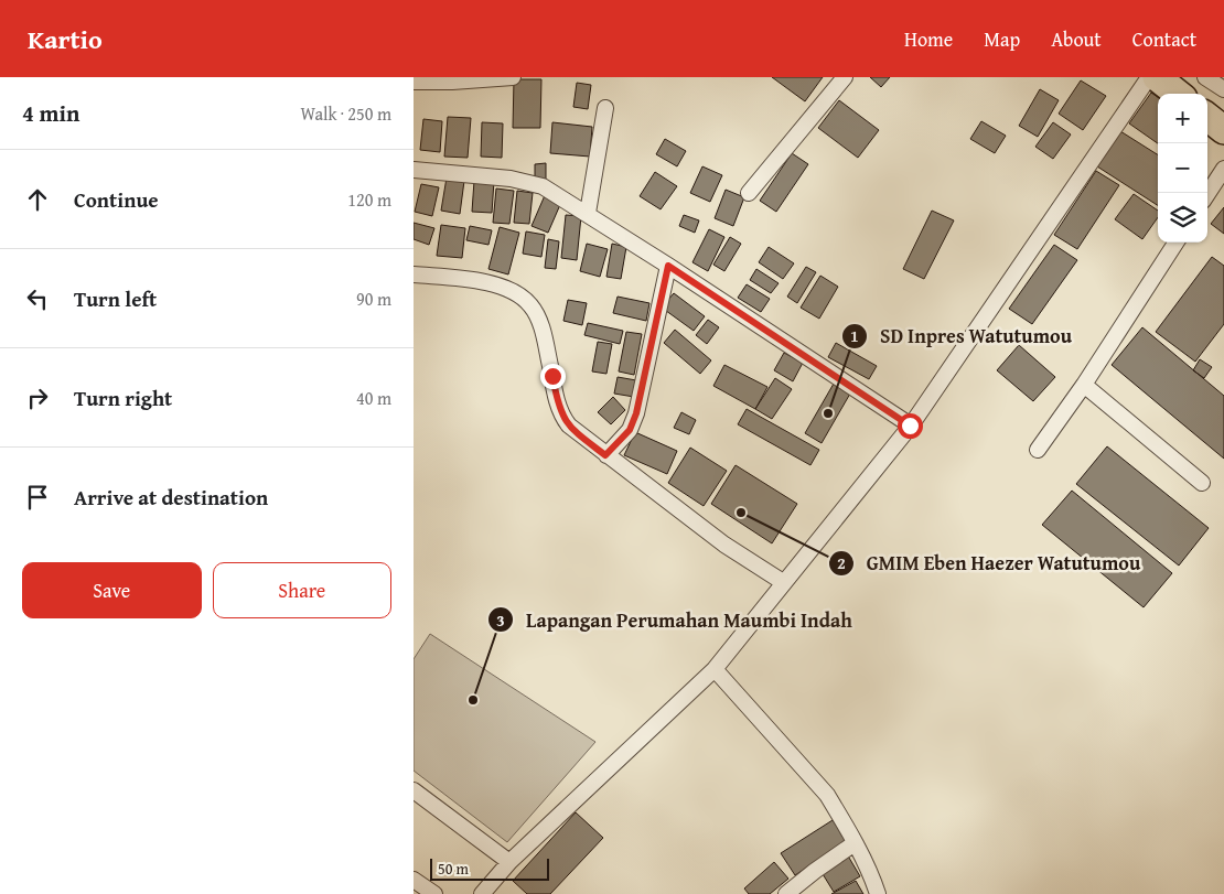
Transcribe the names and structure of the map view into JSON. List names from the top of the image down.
{
  "places": ["SD Inpres Watutumou", "GMIM Eben Haezer Watutumou", "Lapangan Perumahan Maumbi Indah"],
  "scale_bar": "50 m",
  "page": {
    "header": "Kartio",
    "nav": [
      "Home",
      "Map",
      "About",
      "Contact"
    ],
    "heading": ["4 min", "Walk · 250 m"],
    "map_buttons": ["+", "−"],
    "list": [
      ["Continue", "120 m"],
      ["Turn left", "90 m"],
      ["Turn right", "40 m"],
      "Arrive at destination"
    ],
    "buttons": ["Save", "Share"],
    "scale": "50 m"
  }
}
